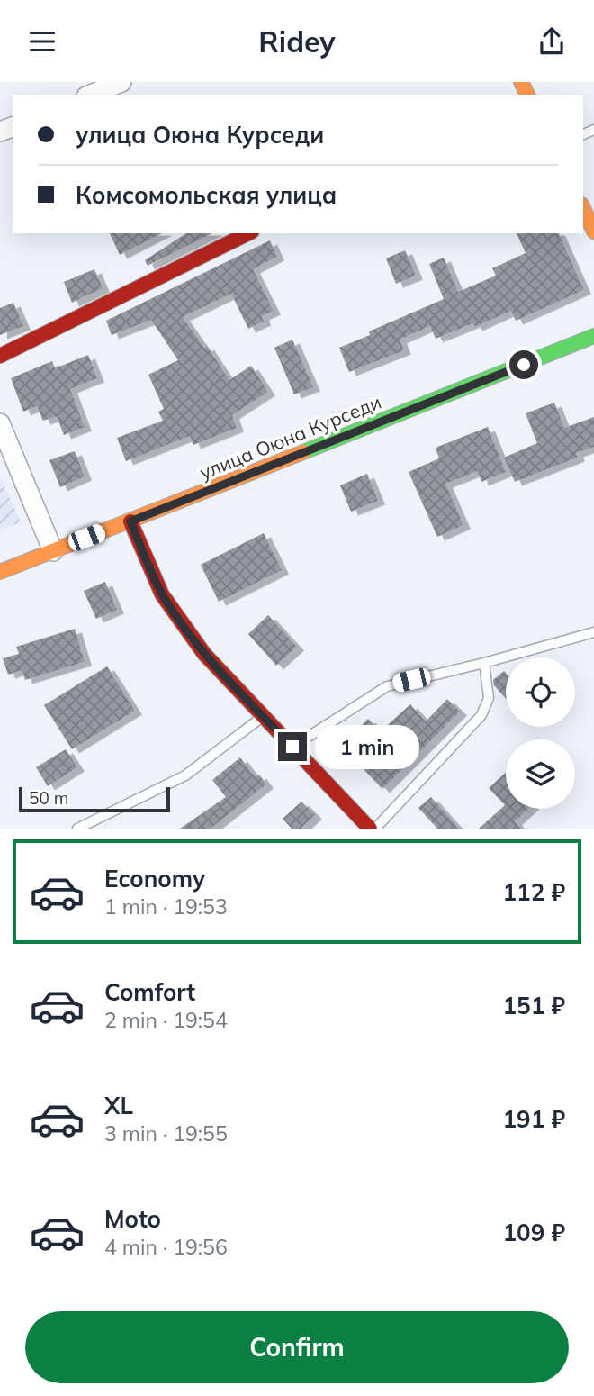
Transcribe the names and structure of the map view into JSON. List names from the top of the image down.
{
  "streets": {
    "street": ["улица Оюна Курседи"]
  },
  "scale_bar": "50 m",
  "page": {
    "header": "Ridey",
    "banner": ["улица Оюна Курседи", "Комсомольская улица"],
    "bubble": "1 min",
    "scale": "50 m",
    "list": [
      {
        "name": "Economy",
        "note": "1 min · 19:53",
        "value": "112 ₽"
      },
      {
        "name": "Comfort",
        "note": "2 min · 19:54",
        "value": "151 ₽"
      },
      {
        "name": "XL",
        "note": "3 min · 19:55",
        "value": "191 ₽"
      },
      {
        "name": "Moto",
        "note": "4 min · 19:56",
        "value": "109 ₽"
      }
    ],
    "buttons": "Confirm"
  }
}
